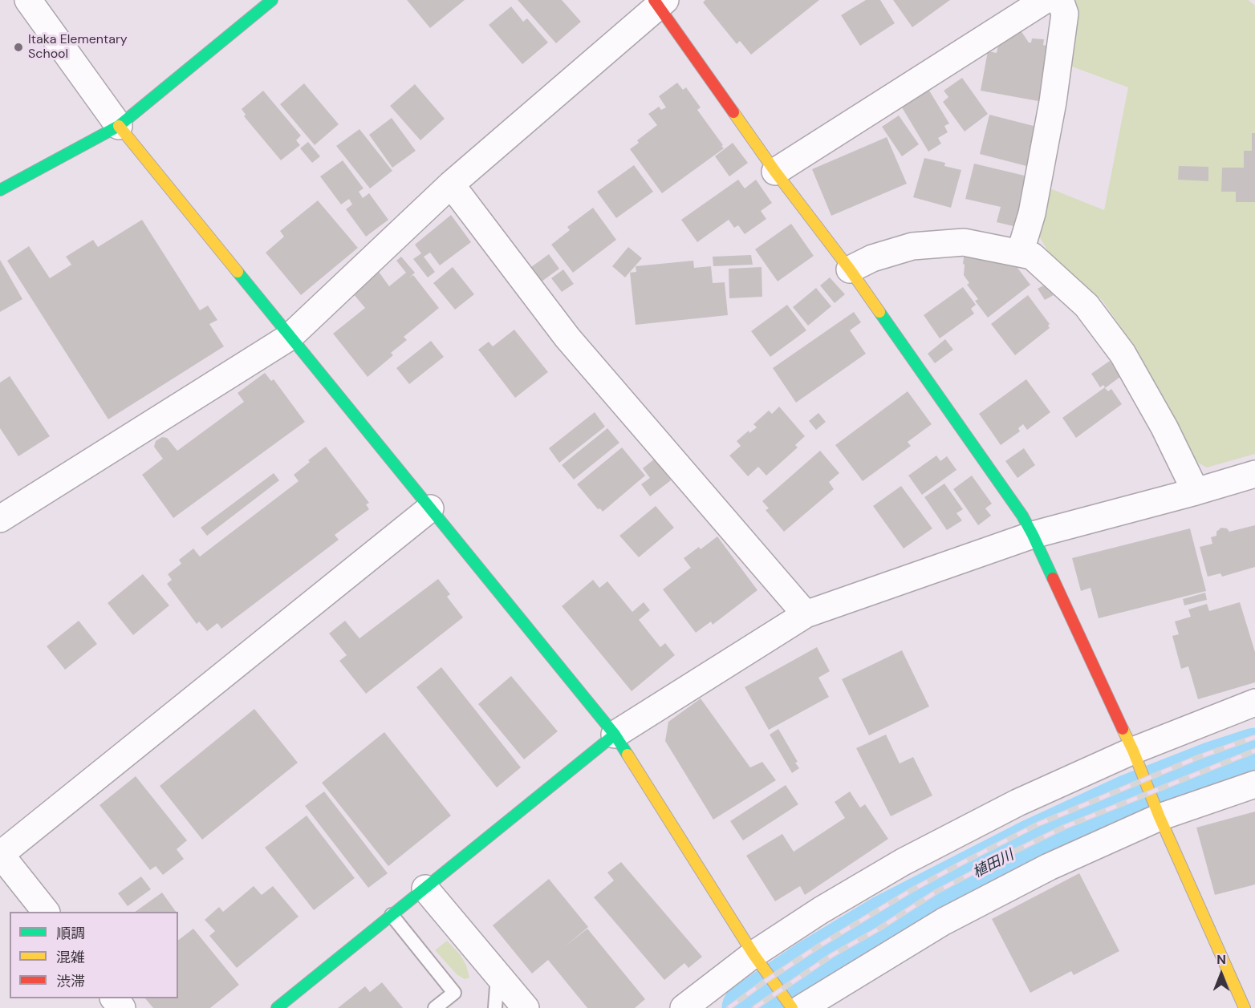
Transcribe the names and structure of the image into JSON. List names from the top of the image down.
{
  "water": ["植田川"],
  "places": ["Itaka Elementary School"],
  "legend": ["順調", "混雑", "渋滞"],
  "north": "top"
}
